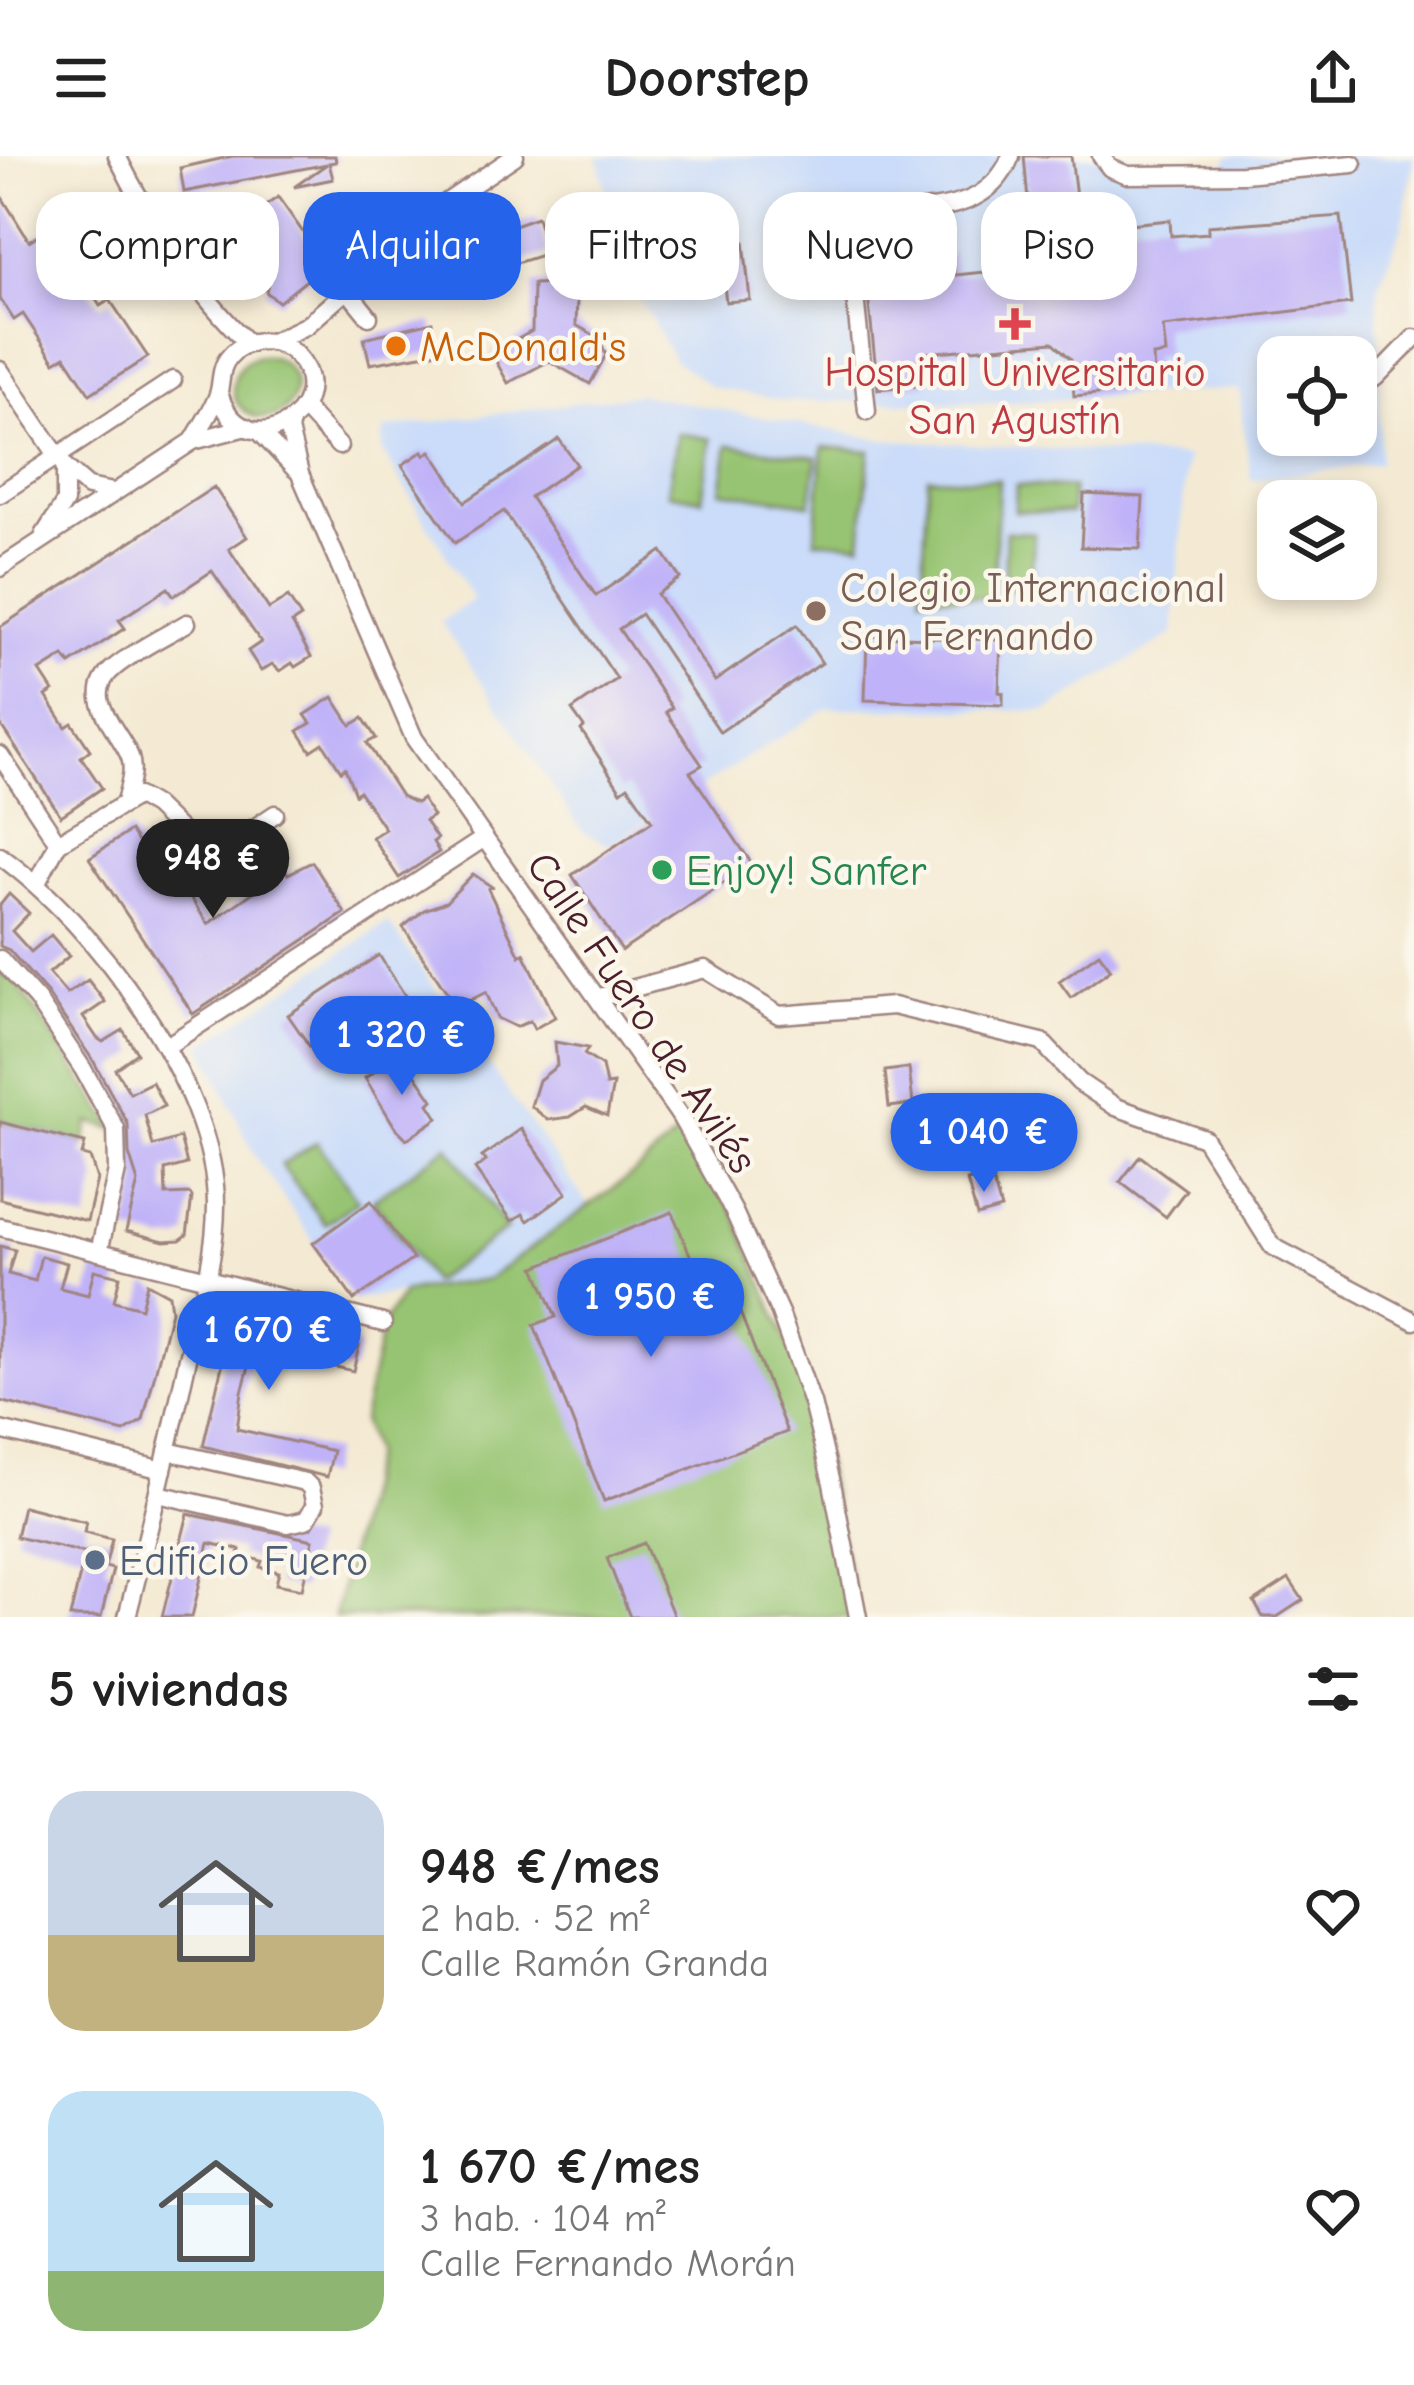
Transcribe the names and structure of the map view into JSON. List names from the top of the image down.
{
  "streets": {
    "street": ["Calle Fuero de Avilés"]
  },
  "places": {
    "health": ["Hospital Universitario San Agustín"],
    "other": [
      "McDonald's",
      "Colegio Internacional San Fernando",
      "Enjoy! Sanfer",
      "Edificio Fuero"
    ]
  },
  "page": {
    "header": "Doorstep",
    "chip": [
      "Comprar",
      "Alquilar",
      "Filtros",
      "Nuevo",
      "Piso"
    ],
    "price": [
      "948 €",
      "1 320 €",
      "1 040 €",
      "1 950 €",
      "1 670 €"
    ],
    "heading": "5 viviendas",
    "list": [
      {
        "name": "948 €/mes",
        "note": "2 hab. · 52 m² · Calle Ramón Granda"
      },
      {
        "name": "1 670 €/mes",
        "note": "3 hab. · 104 m² · Calle Fernando Morán"
      }
    ]
  }
}
